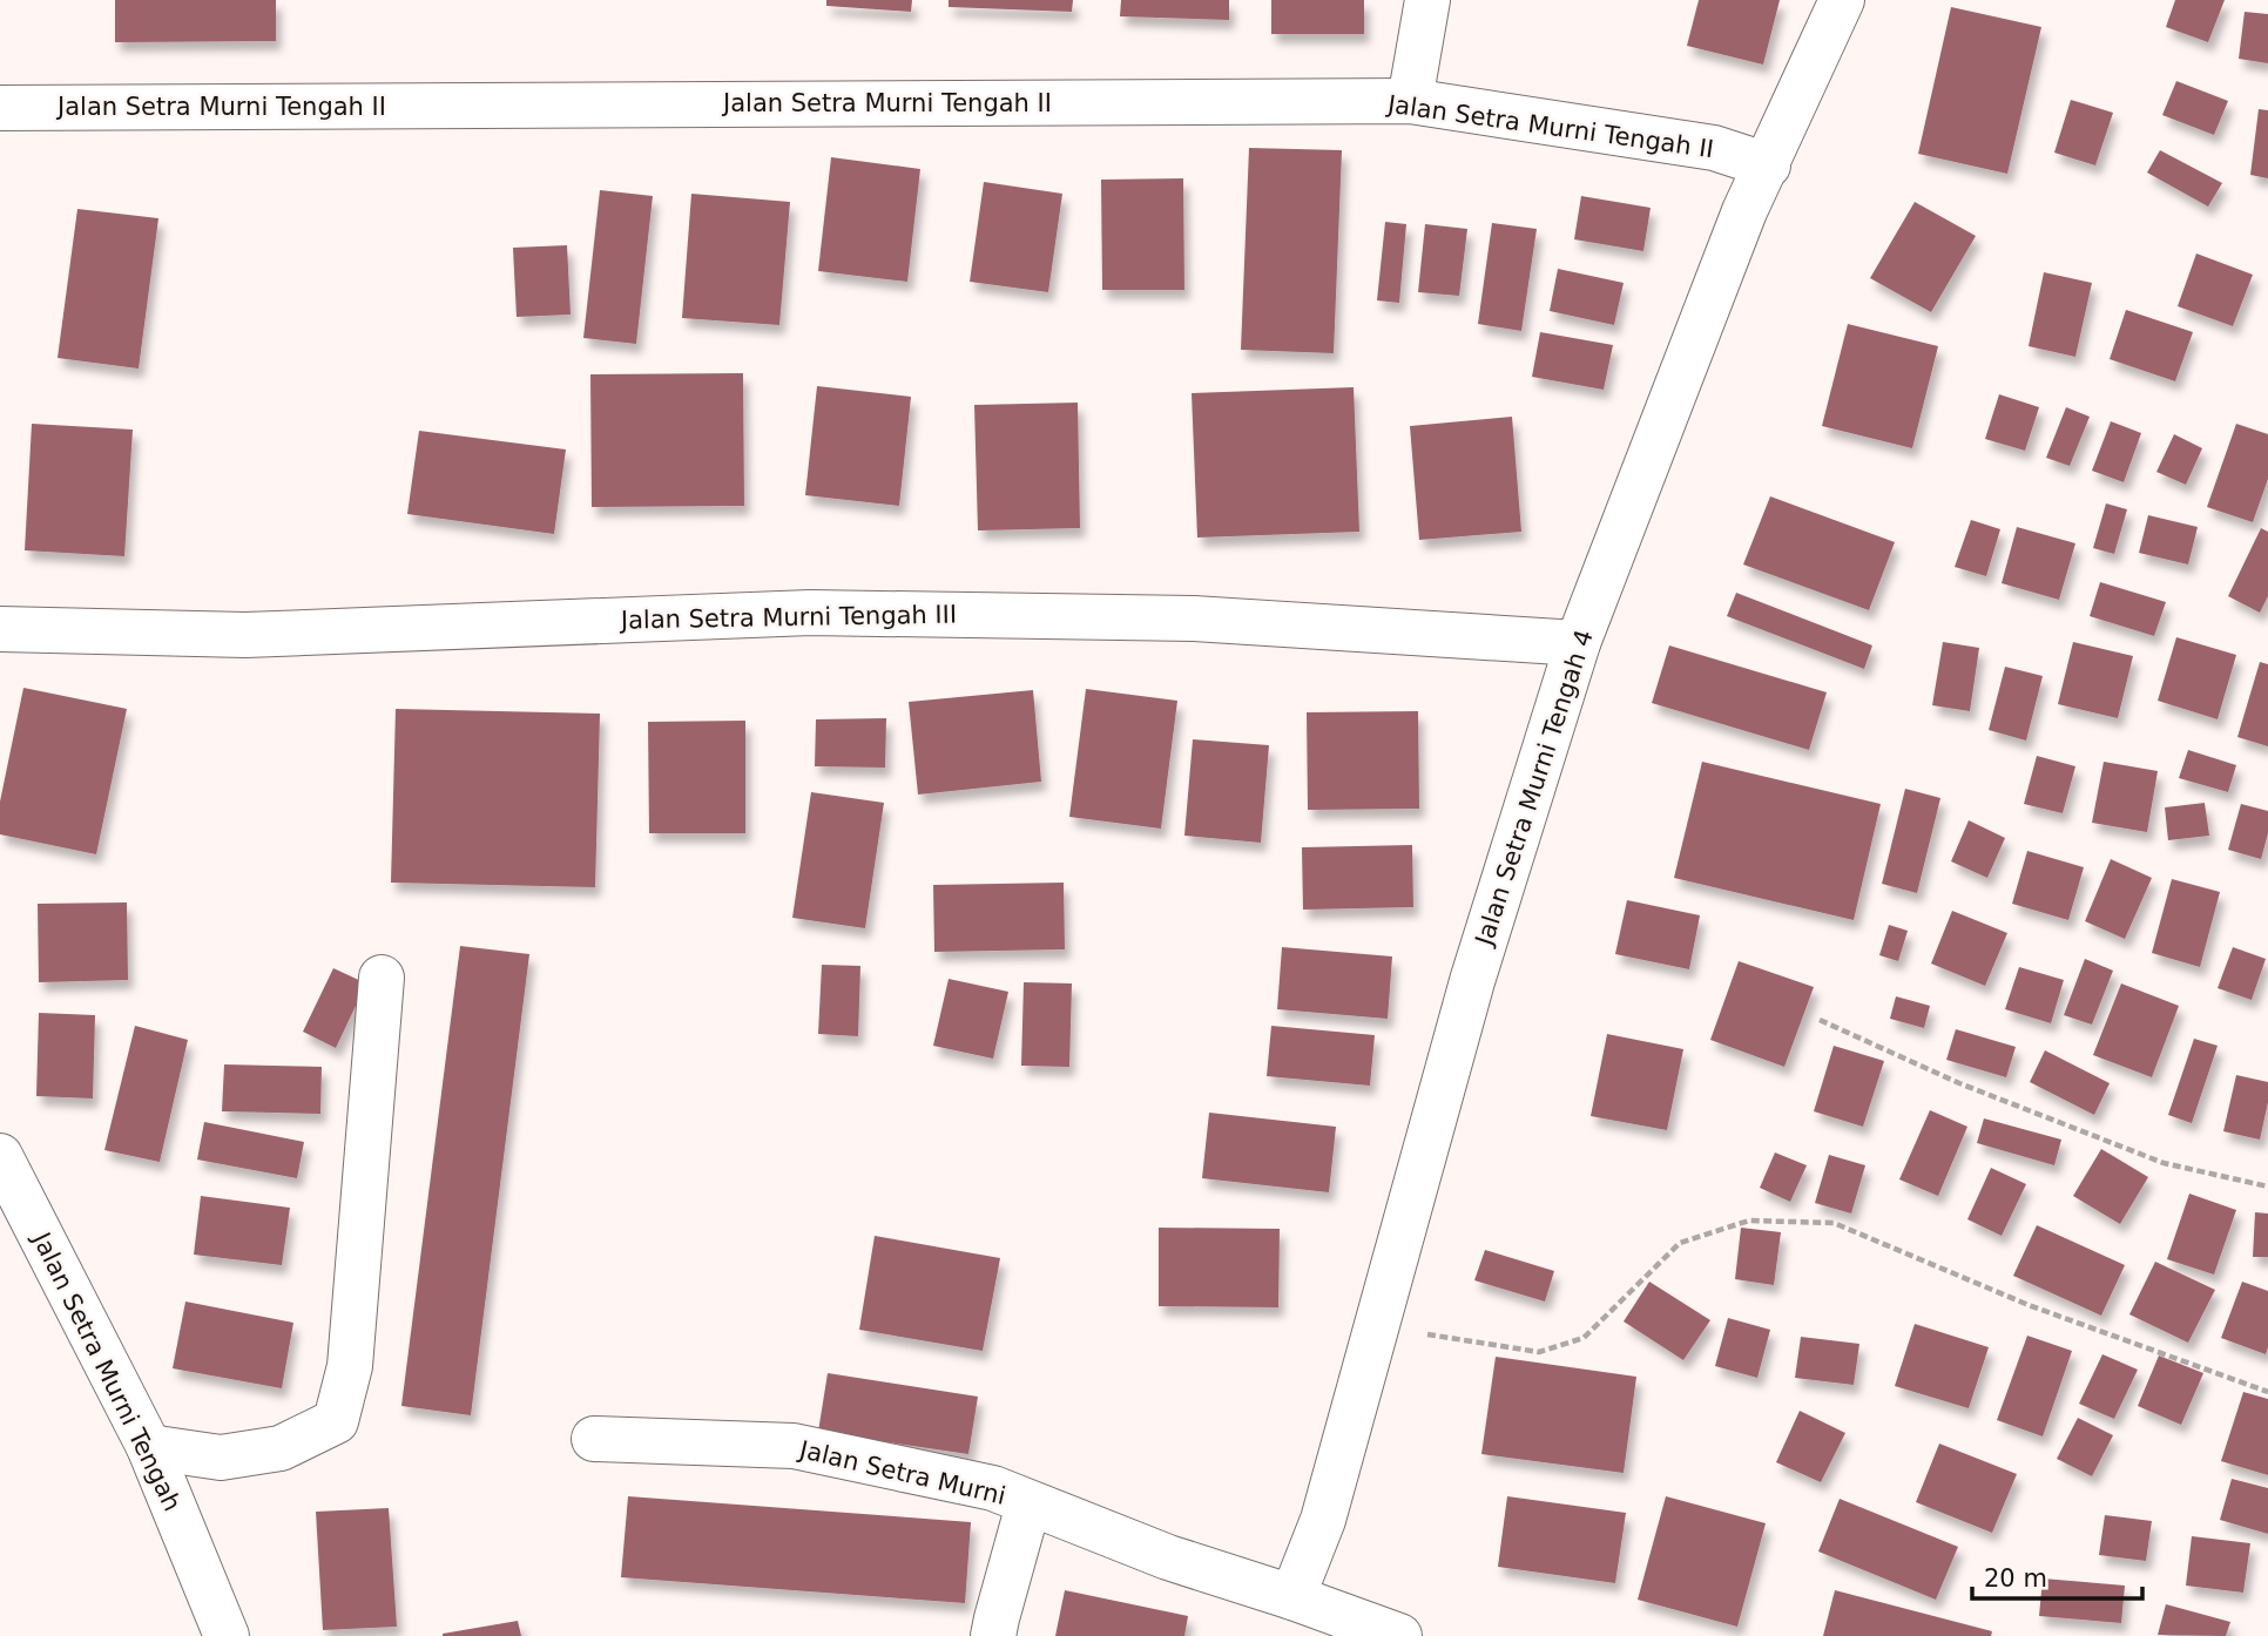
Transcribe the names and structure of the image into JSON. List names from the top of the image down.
{
  "streets": {
    "street": [
      "Jalan Setra Murni Tengah II",
      "Jalan Setra Murni Tengah III",
      "Jalan Setra Murni Tengah 4",
      "Jalan Setra Murni Tengah",
      "Jalan Setra Murni"
    ]
  },
  "crossings": [
    ["Jalan Setra Murni Tengah II", "Jalan Setra Murni Tengah 4"],
    ["Jalan Setra Murni Tengah III", "Jalan Setra Murni Tengah 4"],
    ["Jalan Setra Murni Tengah 4", "Jalan Setra Murni"]
  ],
  "scale_bar": "20 m"
}
